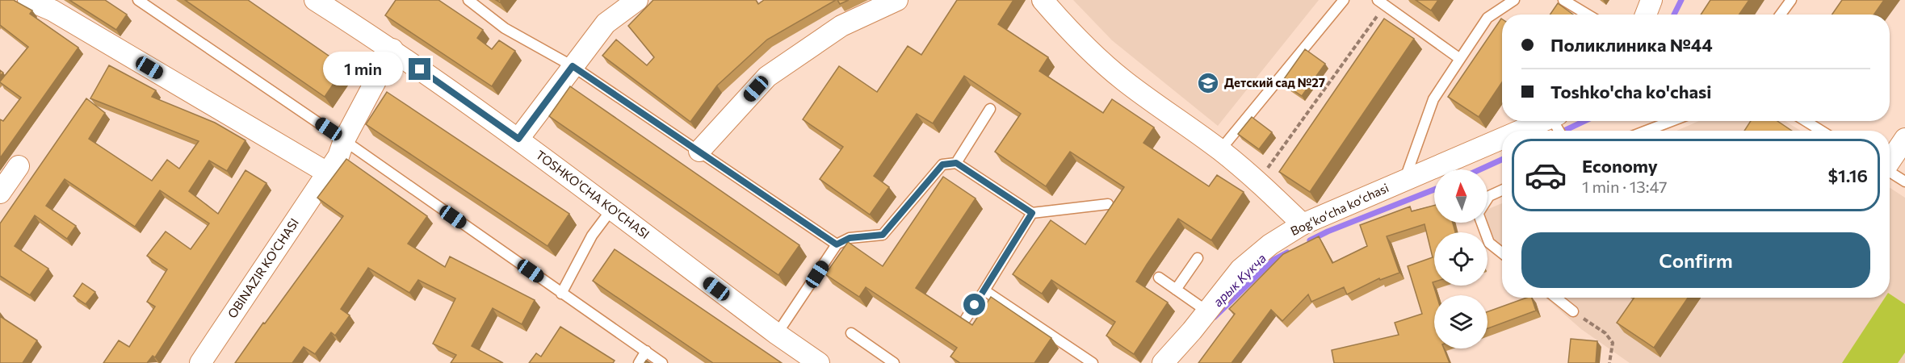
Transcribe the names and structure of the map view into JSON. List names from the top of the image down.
{
  "streets": {
    "street": ["TOSHKO'CHA KO'CHASI", "Bogʻkoʻcha koʻchasi", "OBINAZIR KO'CHASI"]
  },
  "crossings": [
    ["TOSHKO'CHA KO'CHASI", "OBINAZIR KO'CHASI"]
  ],
  "water": ["арык Кукча"],
  "places": {
    "school or university": ["Детский сад №27"]
  },
  "north": "top",
  "page": {
    "banner": ["Поликлиника №44", "Toshko'cha ko'chasi"],
    "bubble": "1 min",
    "list": [
      {
        "name": "Economy",
        "note": "1 min · 13:47",
        "value": "$1.16"
      }
    ],
    "buttons": "Confirm"
  }
}
